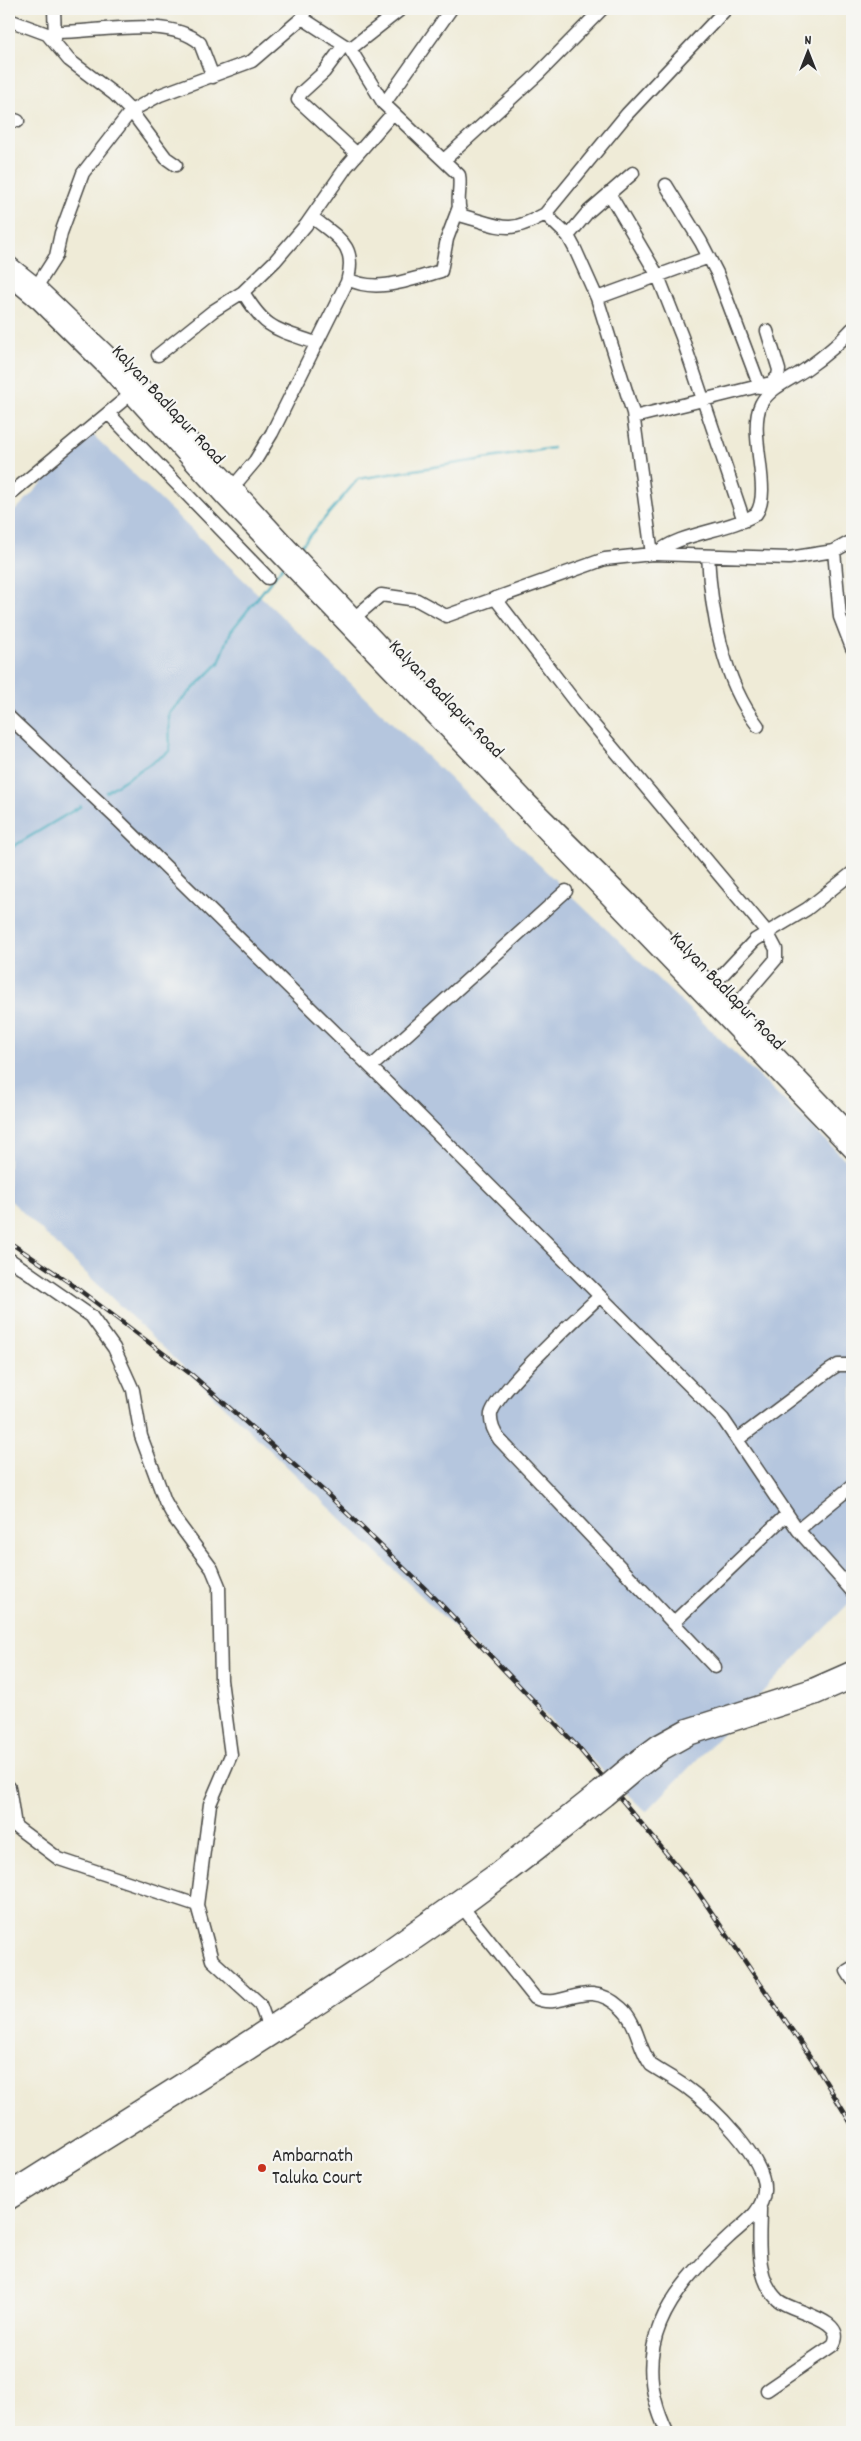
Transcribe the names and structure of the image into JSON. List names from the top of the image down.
{
  "streets": {
    "main road": ["Kalyan Badlapur Road"]
  },
  "places": ["Ambarnath Taluka Court"],
  "north": "top"
}
